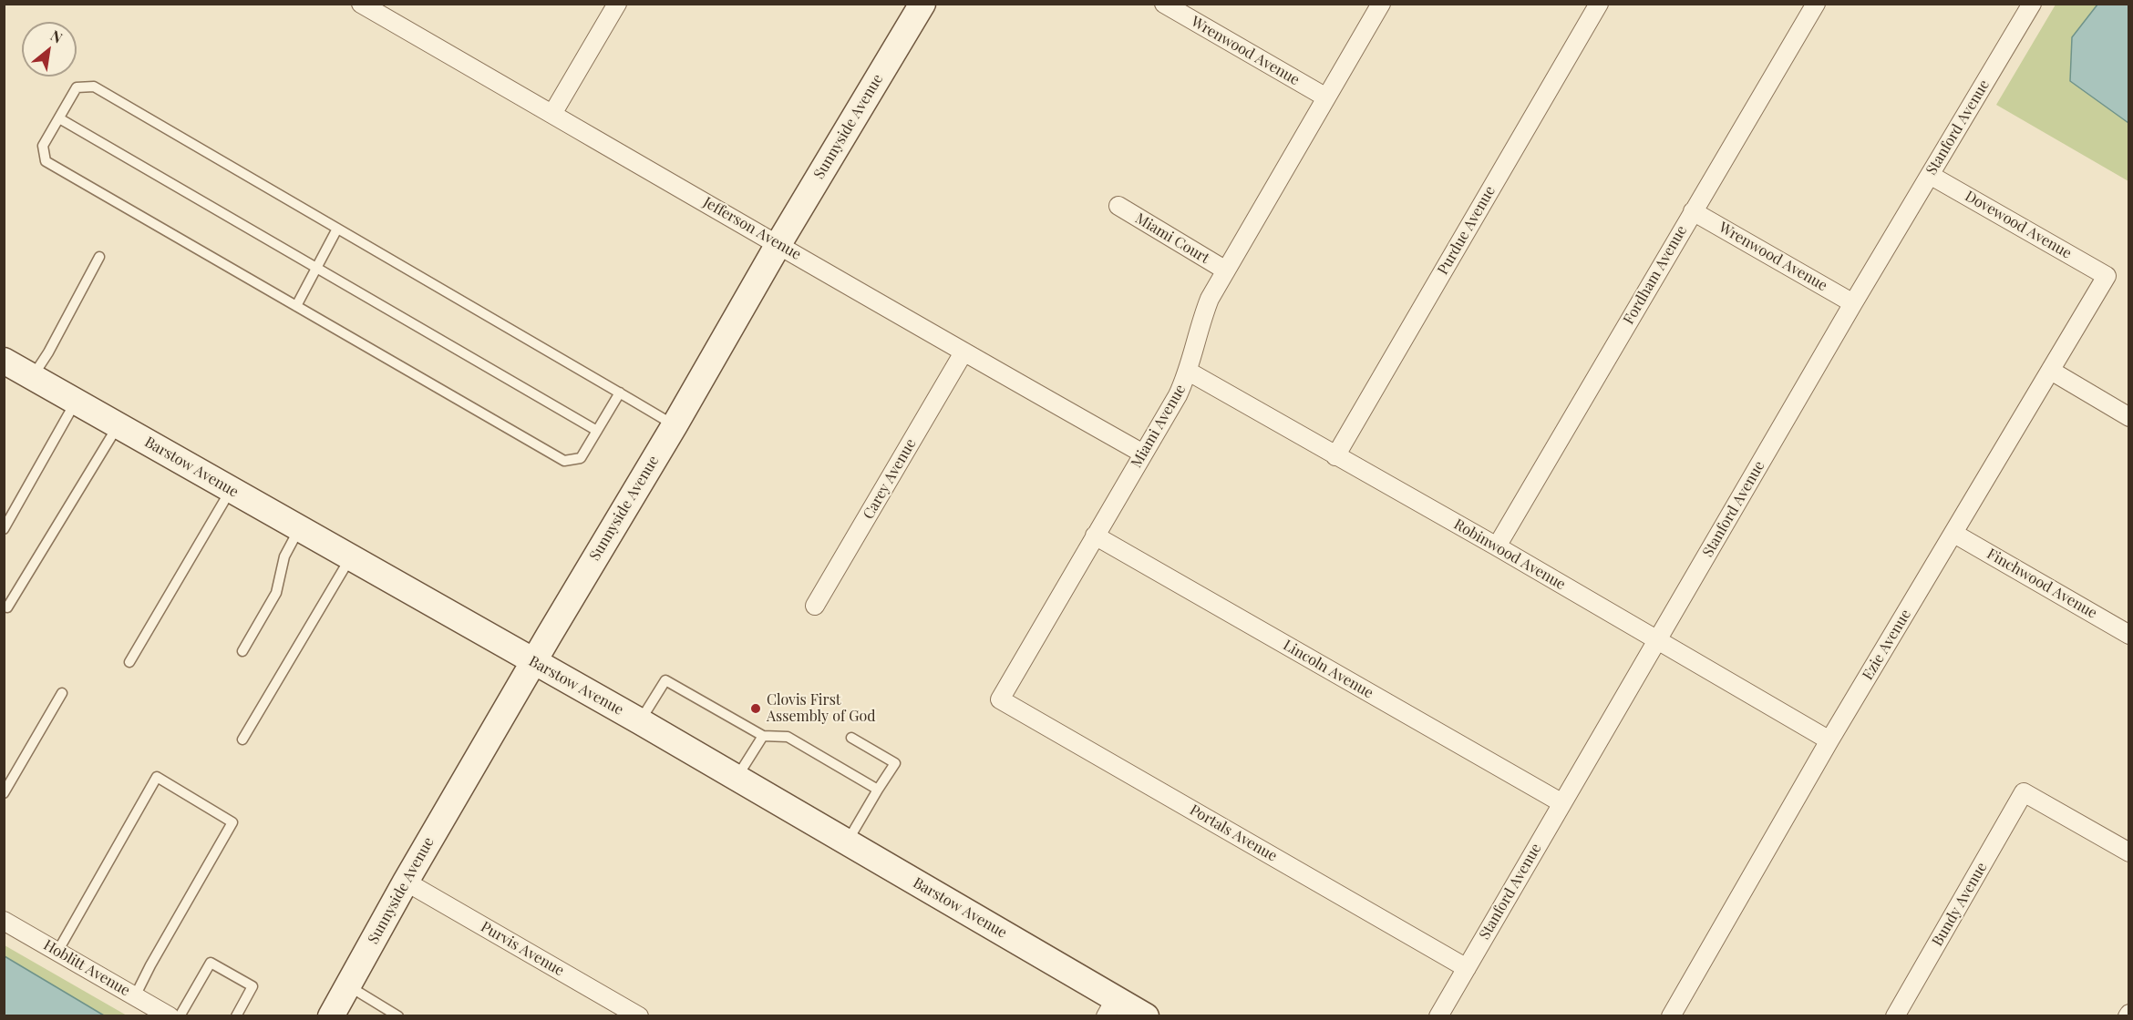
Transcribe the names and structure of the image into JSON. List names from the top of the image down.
{
  "streets": {
    "main road": ["Sunnyside Avenue", "Barstow Avenue"],
    "street": [
      "Wrenwood Avenue",
      "Stanford Avenue",
      "Dovewood Avenue",
      "Jefferson Avenue",
      "Purdue Avenue",
      "Miami Court",
      "Fordham Avenue",
      "Miami Avenue",
      "Carey Avenue",
      "Robinwood Avenue",
      "Finchwood Avenue",
      "Ezie Avenue",
      "Lincoln Avenue",
      "Portals Avenue",
      "Bundy Avenue",
      "Purvis Avenue",
      "Hoblitt Avenue"
    ]
  },
  "crossings": [
    ["Wrenwood Avenue", "Stanford Avenue"],
    ["Wrenwood Avenue", "Fordham Avenue"],
    ["Wrenwood Avenue", "Miami Avenue"],
    ["Sunnyside Avenue", "Jefferson Avenue"],
    ["Sunnyside Avenue", "Barstow Avenue"],
    ["Sunnyside Avenue", "Purvis Avenue"],
    ["Stanford Avenue", "Dovewood Avenue"],
    ["Stanford Avenue", "Robinwood Avenue"],
    ["Stanford Avenue", "Lincoln Avenue"],
    ["Stanford Avenue", "Portals Avenue"],
    ["Dovewood Avenue", "Ezie Avenue"],
    ["Jefferson Avenue", "Miami Avenue"],
    ["Jefferson Avenue", "Carey Avenue"],
    ["Purdue Avenue", "Robinwood Avenue"],
    ["Miami Court", "Miami Avenue"],
    ["Fordham Avenue", "Robinwood Avenue"],
    ["Miami Avenue", "Robinwood Avenue"],
    ["Miami Avenue", "Lincoln Avenue"],
    ["Miami Avenue", "Portals Avenue"],
    ["Robinwood Avenue", "Ezie Avenue"],
    ["Finchwood Avenue", "Ezie Avenue"]
  ],
  "places": ["Clovis First Assembly of God"],
  "north": "top right"
}
